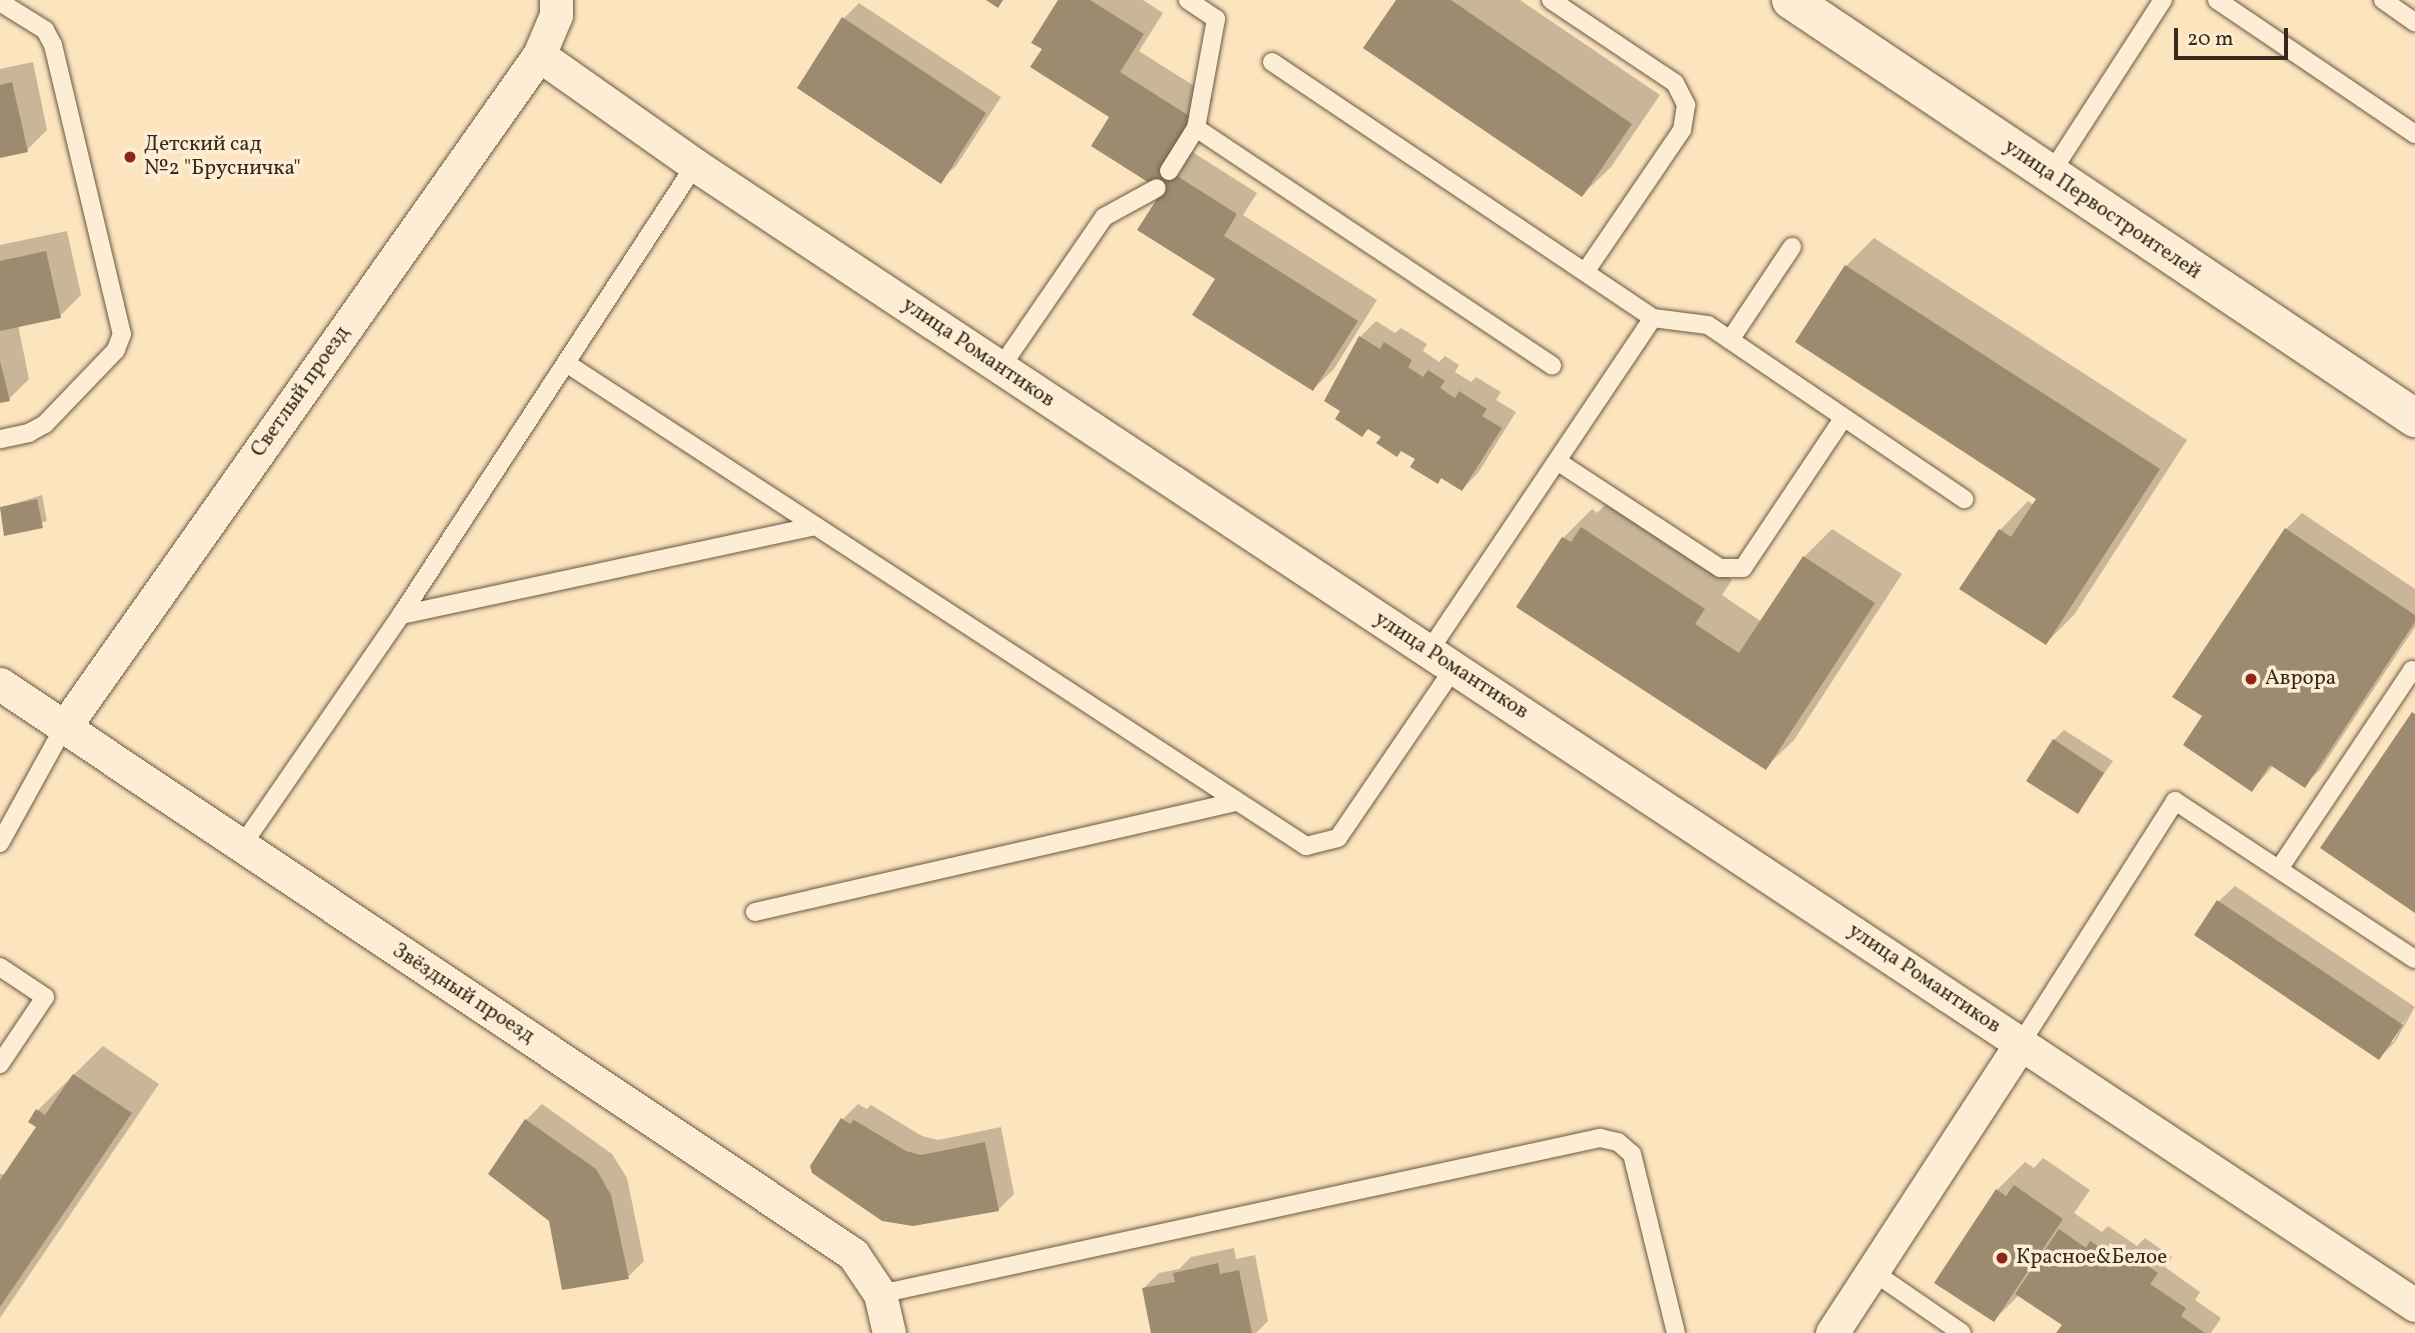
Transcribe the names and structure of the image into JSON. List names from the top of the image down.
{
  "streets": {
    "street": [
      "улица Первостроителей",
      "улица Романтиков",
      "Светлый проезд",
      "Звёздный проезд"
    ]
  },
  "crossings": [
    ["улица Романтиков", "Светлый проезд"],
    ["Светлый проезд", "Звёздный проезд"]
  ],
  "places": ["Детский сад №2 \"Брусничка\"", "Аврора", "Красное&Белое"],
  "scale_bar": "20 m"
}
